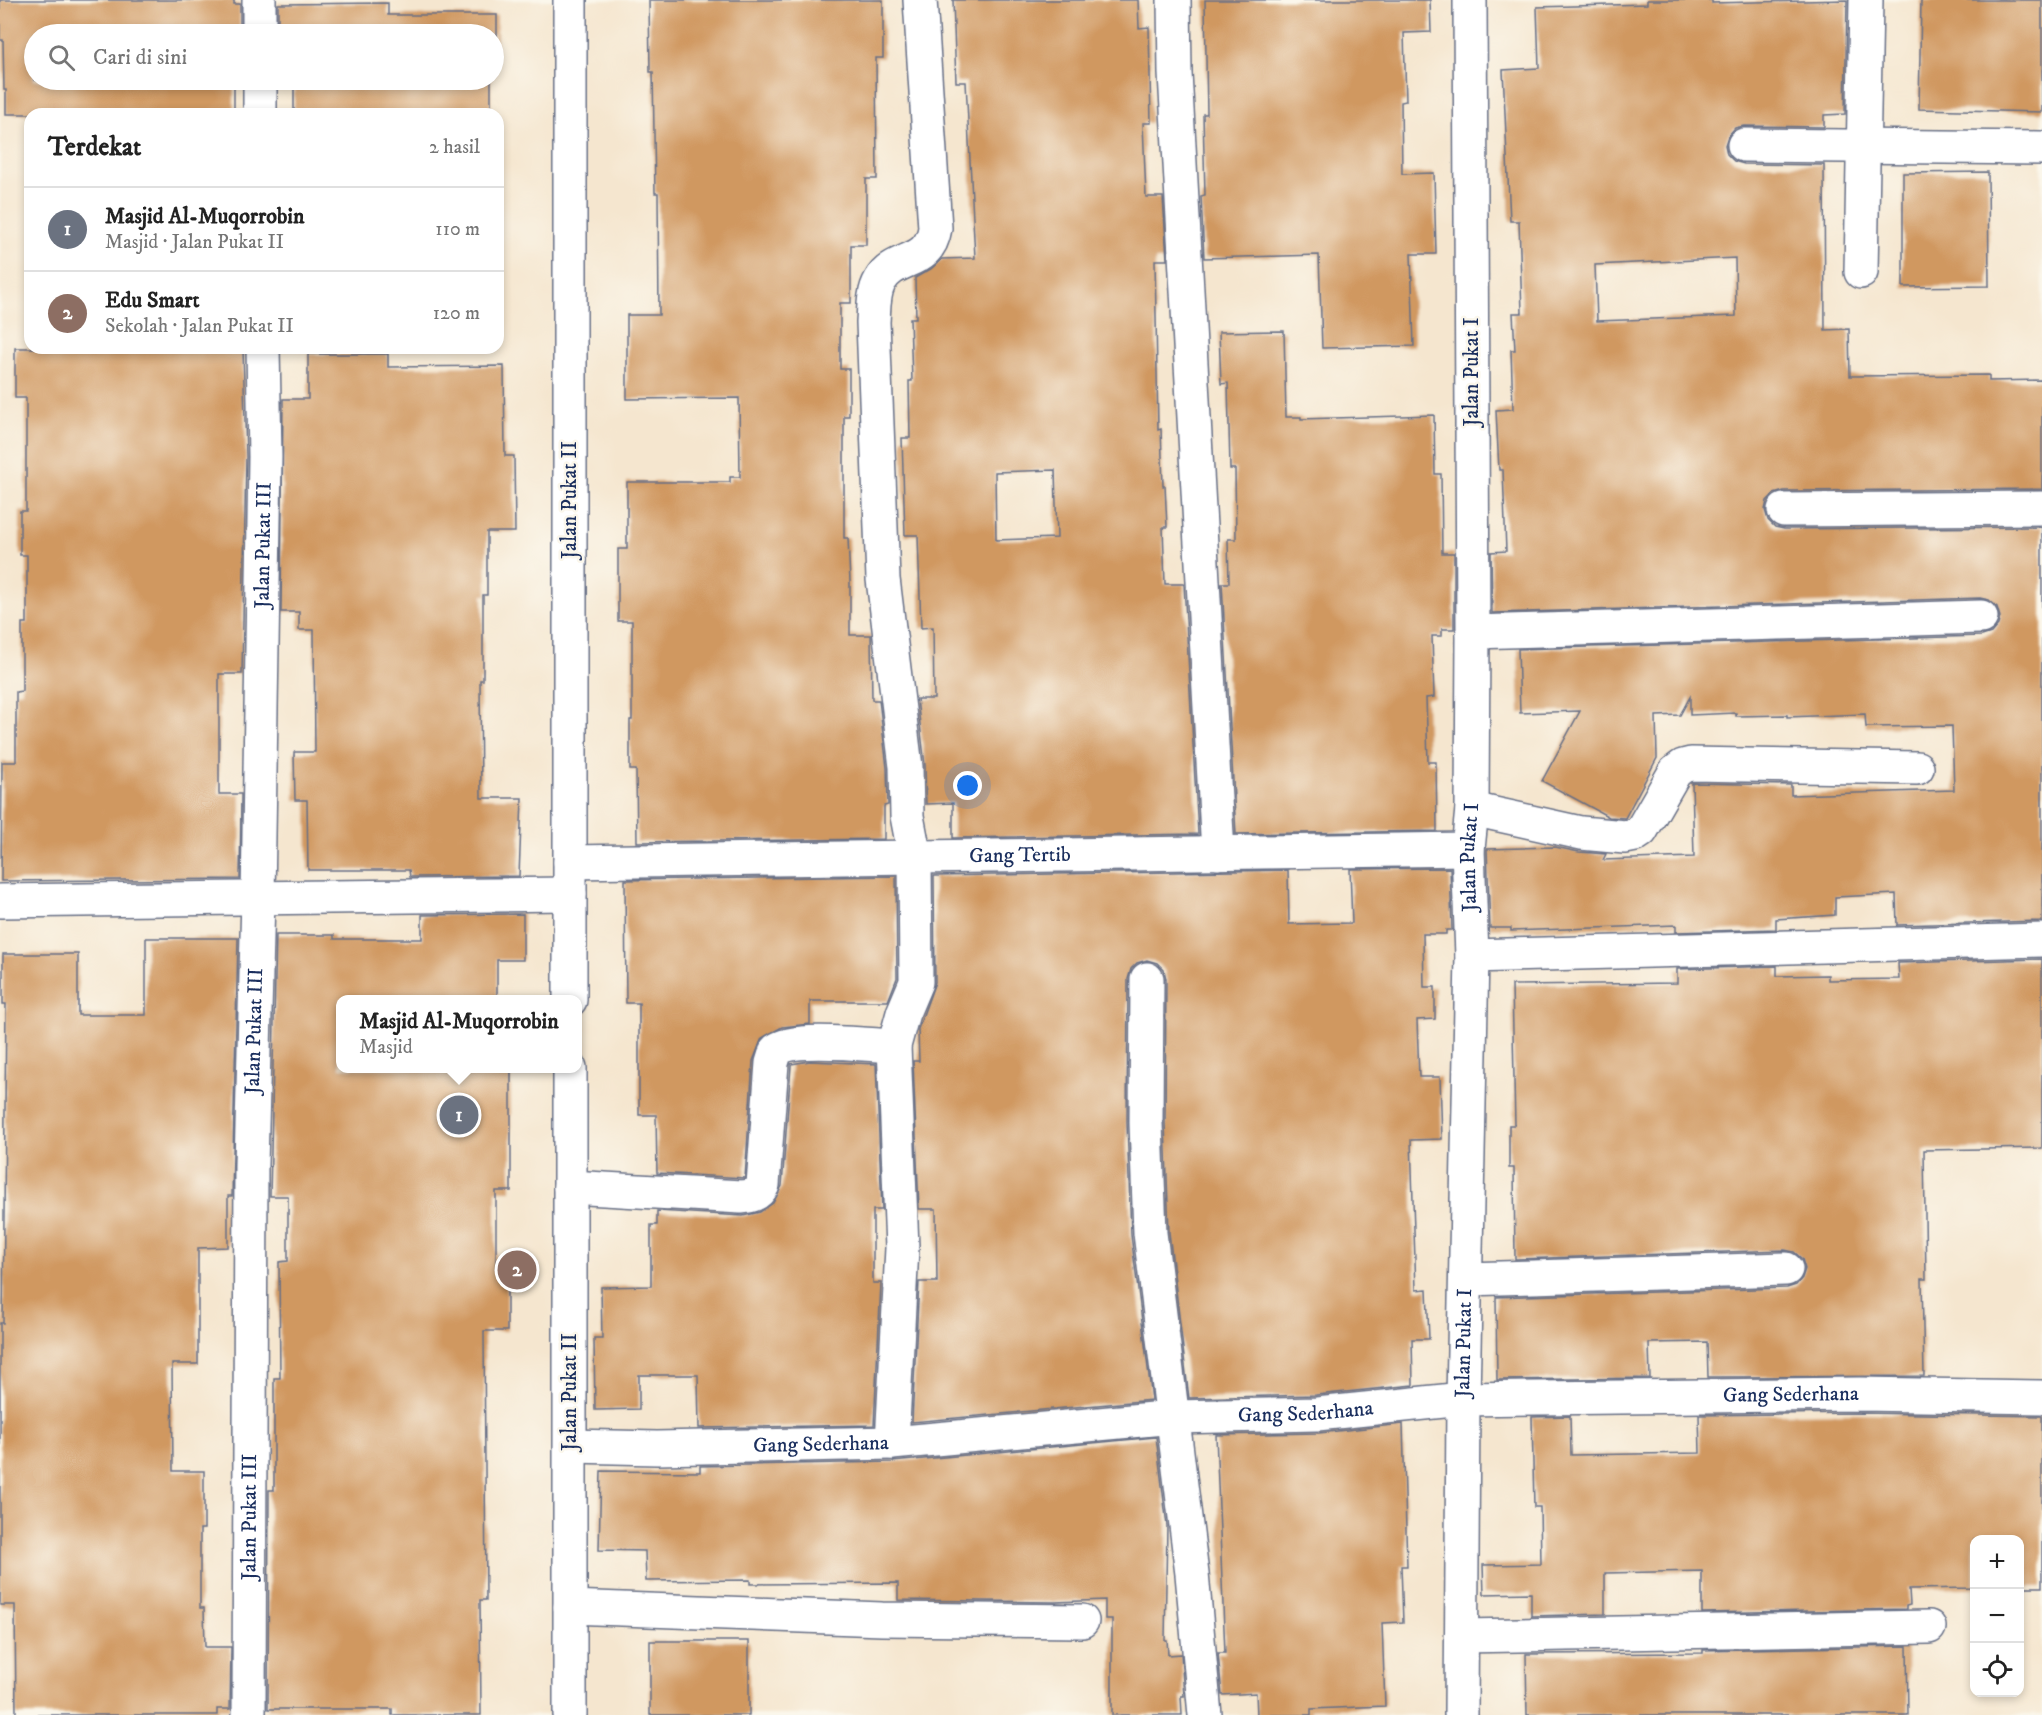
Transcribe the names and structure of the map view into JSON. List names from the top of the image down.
{
  "streets": {
    "street": [
      "Jalan Pukat I",
      "Jalan Pukat II",
      "Jalan Pukat III",
      "Gang Tertib",
      "Gang Sederhana"
    ]
  },
  "crossings": [
    ["Jalan Pukat I", "Gang Tertib"],
    ["Jalan Pukat I", "Gang Sederhana"],
    ["Jalan Pukat II", "Gang Tertib"],
    ["Jalan Pukat II", "Gang Sederhana"]
  ],
  "page": {
    "search": "Cari di sini",
    "heading": ["Terdekat", "2 hasil"],
    "list": [
      {
        "mark": "1",
        "name": "Masjid Al-Muqorrobin",
        "note": "Masjid · Jalan Pukat II",
        "value": "110 m"
      },
      {
        "mark": "2",
        "name": "Edu Smart",
        "note": "Sekolah · Jalan Pukat II",
        "value": "120 m"
      }
    ],
    "popup": ["Masjid Al-Muqorrobin", "Masjid"],
    "pins": ["1", "2"],
    "map_buttons": ["+", "−"]
  }
}
